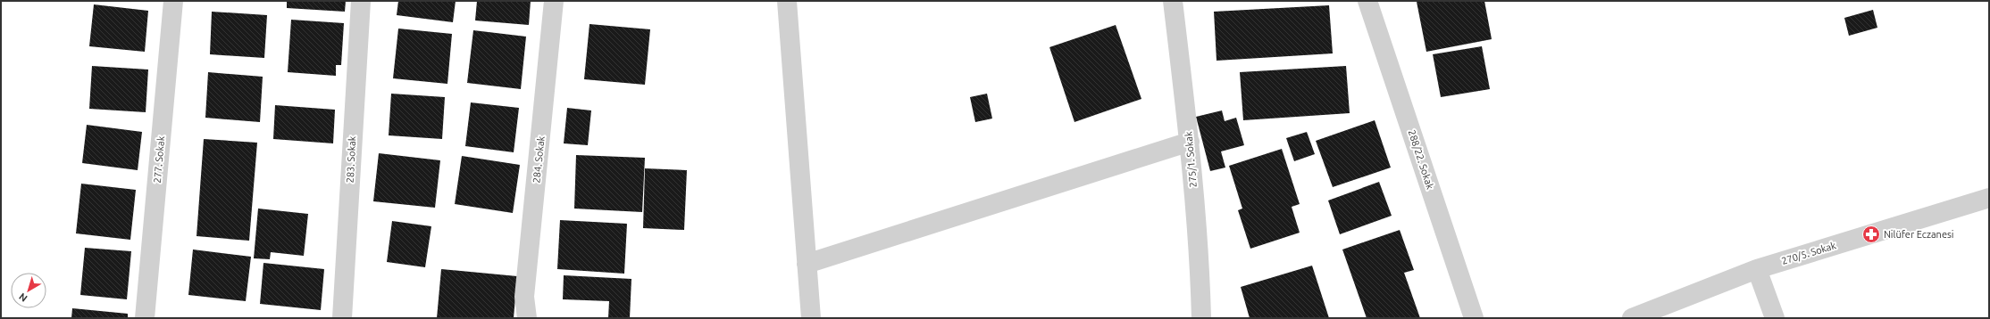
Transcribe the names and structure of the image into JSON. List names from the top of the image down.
{
  "streets": {
    "street": [
      "277. Sokak",
      "283. Sokak",
      "284. Sokak",
      "275/1. Sokak",
      "288/22. Sokak",
      "270/5. Sokak"
    ]
  },
  "places": {
    "pharmacy": ["Nilüfer Eczanesi"]
  },
  "north": "bottom left"
}
